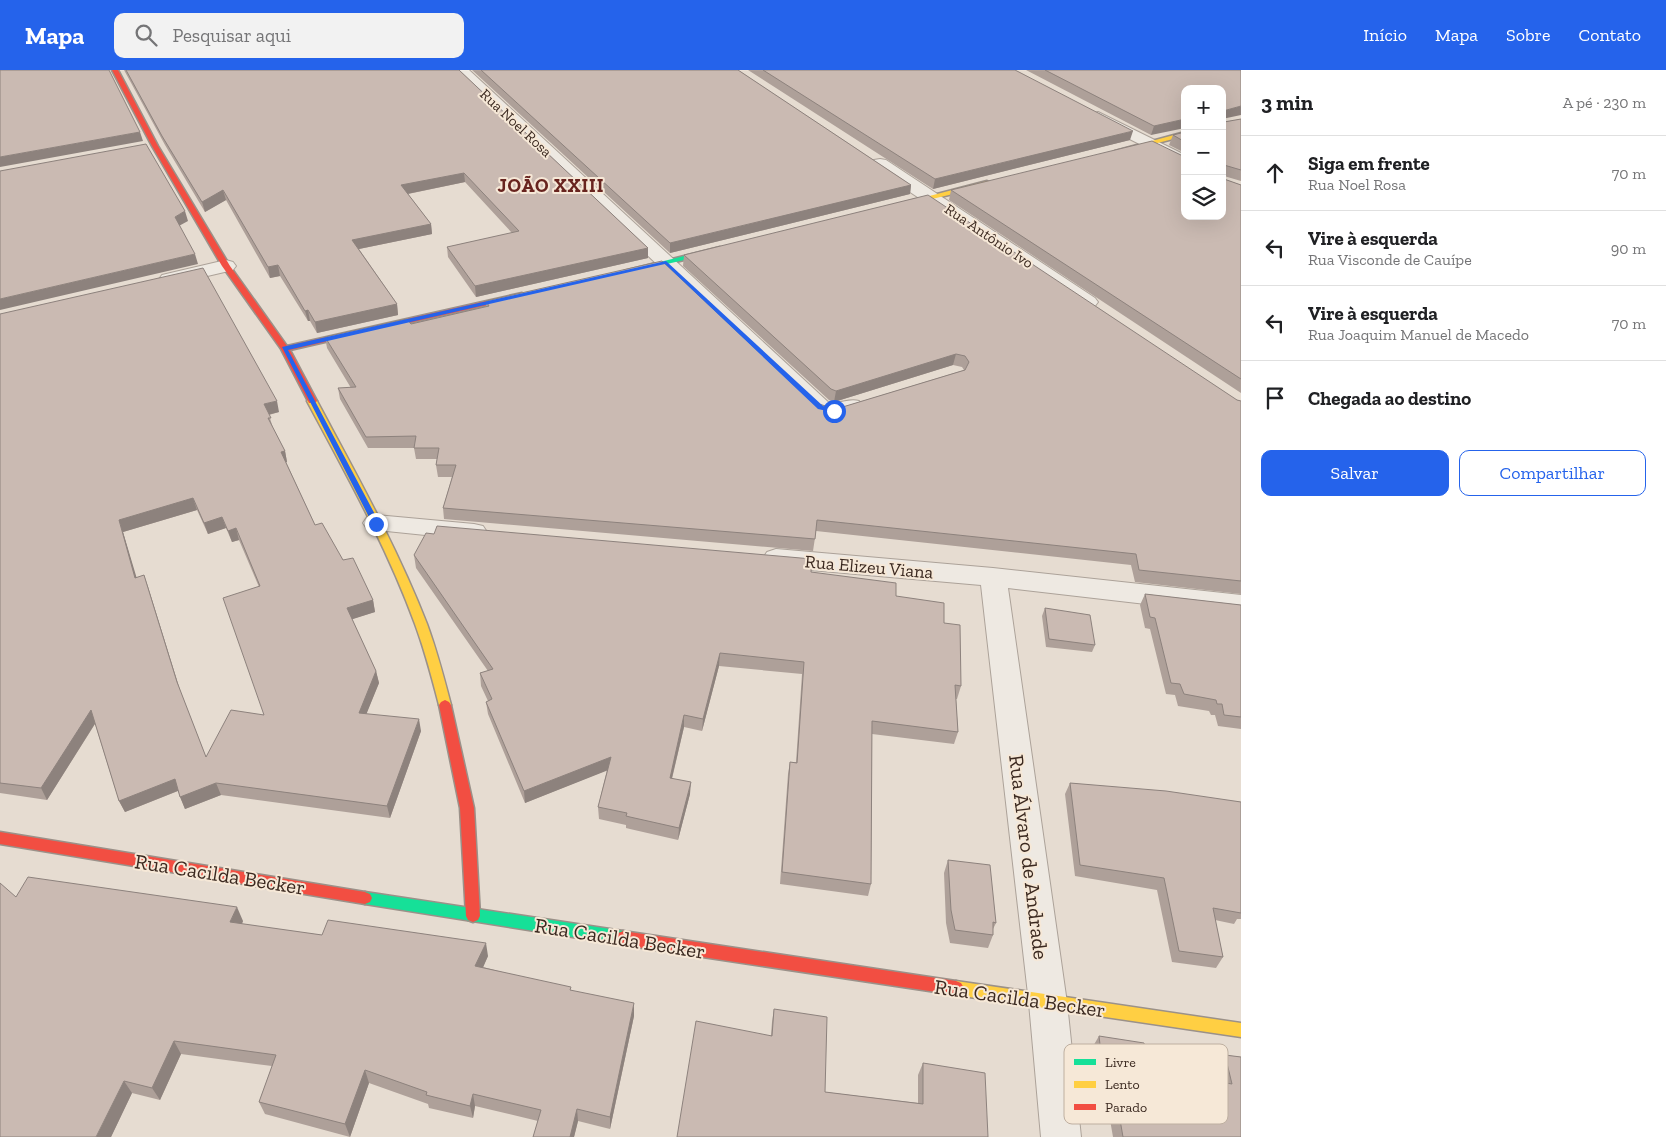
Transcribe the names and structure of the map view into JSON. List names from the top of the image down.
{
  "streets": {
    "street": [
      "Rua Noel Rosa",
      "Rua Antônio Ivo",
      "Rua Elizeu Viana",
      "Rua Álvaro de Andrade",
      "Rua Cacilda Becker"
    ]
  },
  "crossings": [
    ["Rua Elizeu Viana", "Rua Álvaro de Andrade"],
    ["Rua Álvaro de Andrade", "Rua Cacilda Becker"]
  ],
  "districts": ["JOÃO XXIII"],
  "legend": ["Livre", "Lento", "Parado"],
  "page": {
    "header": "Mapa",
    "search": "Pesquisar aqui",
    "nav": [
      "Início",
      "Mapa",
      "Sobre",
      "Contato"
    ],
    "heading": ["3 min", "A pé · 230 m"],
    "map_buttons": ["+", "−"],
    "list": [
      ["Siga em frente", "Rua Noel Rosa", "70 m"],
      ["Vire à esquerda", "Rua Visconde de Cauípe", "90 m"],
      ["Vire à esquerda", "Rua Joaquim Manuel de Macedo", "70 m"],
      "Chegada ao destino"
    ],
    "buttons": ["Salvar", "Compartilhar"]
  }
}
